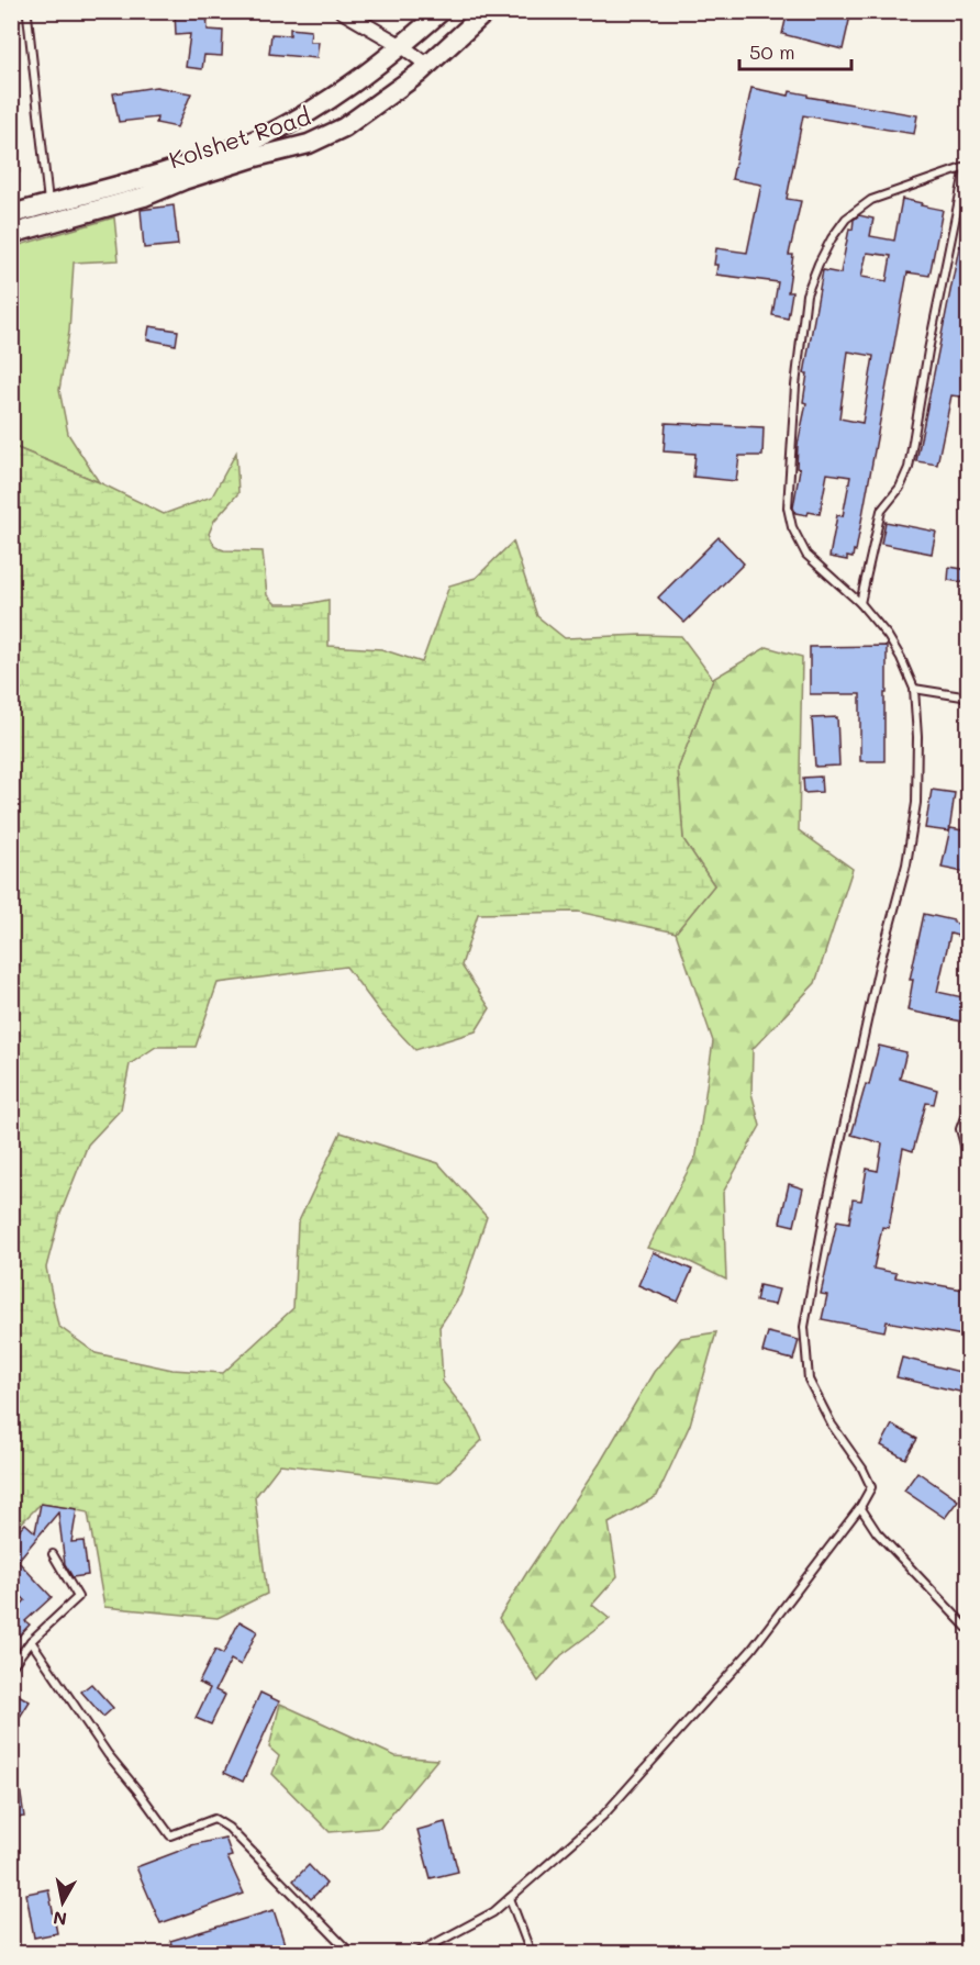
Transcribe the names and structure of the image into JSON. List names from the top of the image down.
{
  "streets": {
    "street": ["Kolshet Road"]
  },
  "scale_bar": "50 m",
  "north": "bottom"
}
